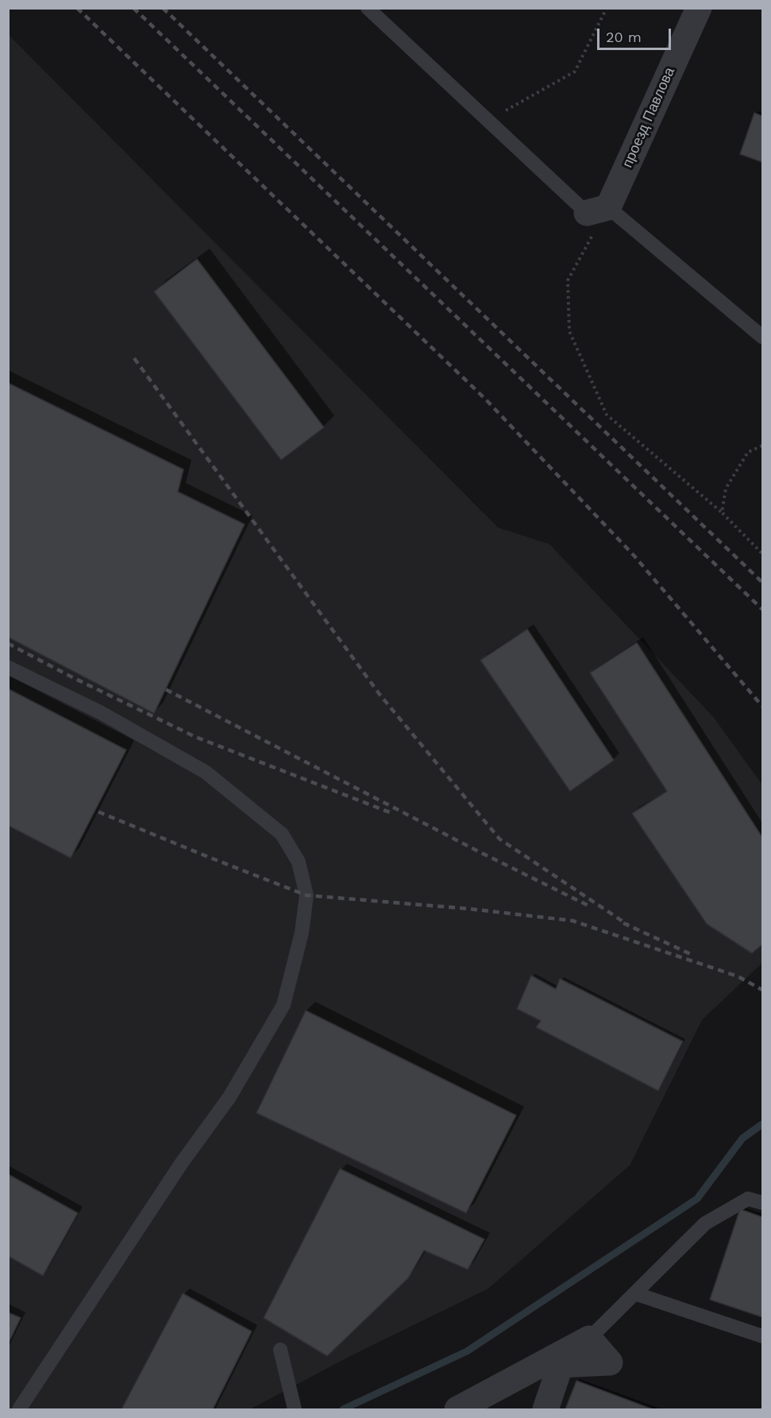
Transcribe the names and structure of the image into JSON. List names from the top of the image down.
{
  "streets": {
    "street": ["проезд Павлова"]
  },
  "scale_bar": "20 m"
}
